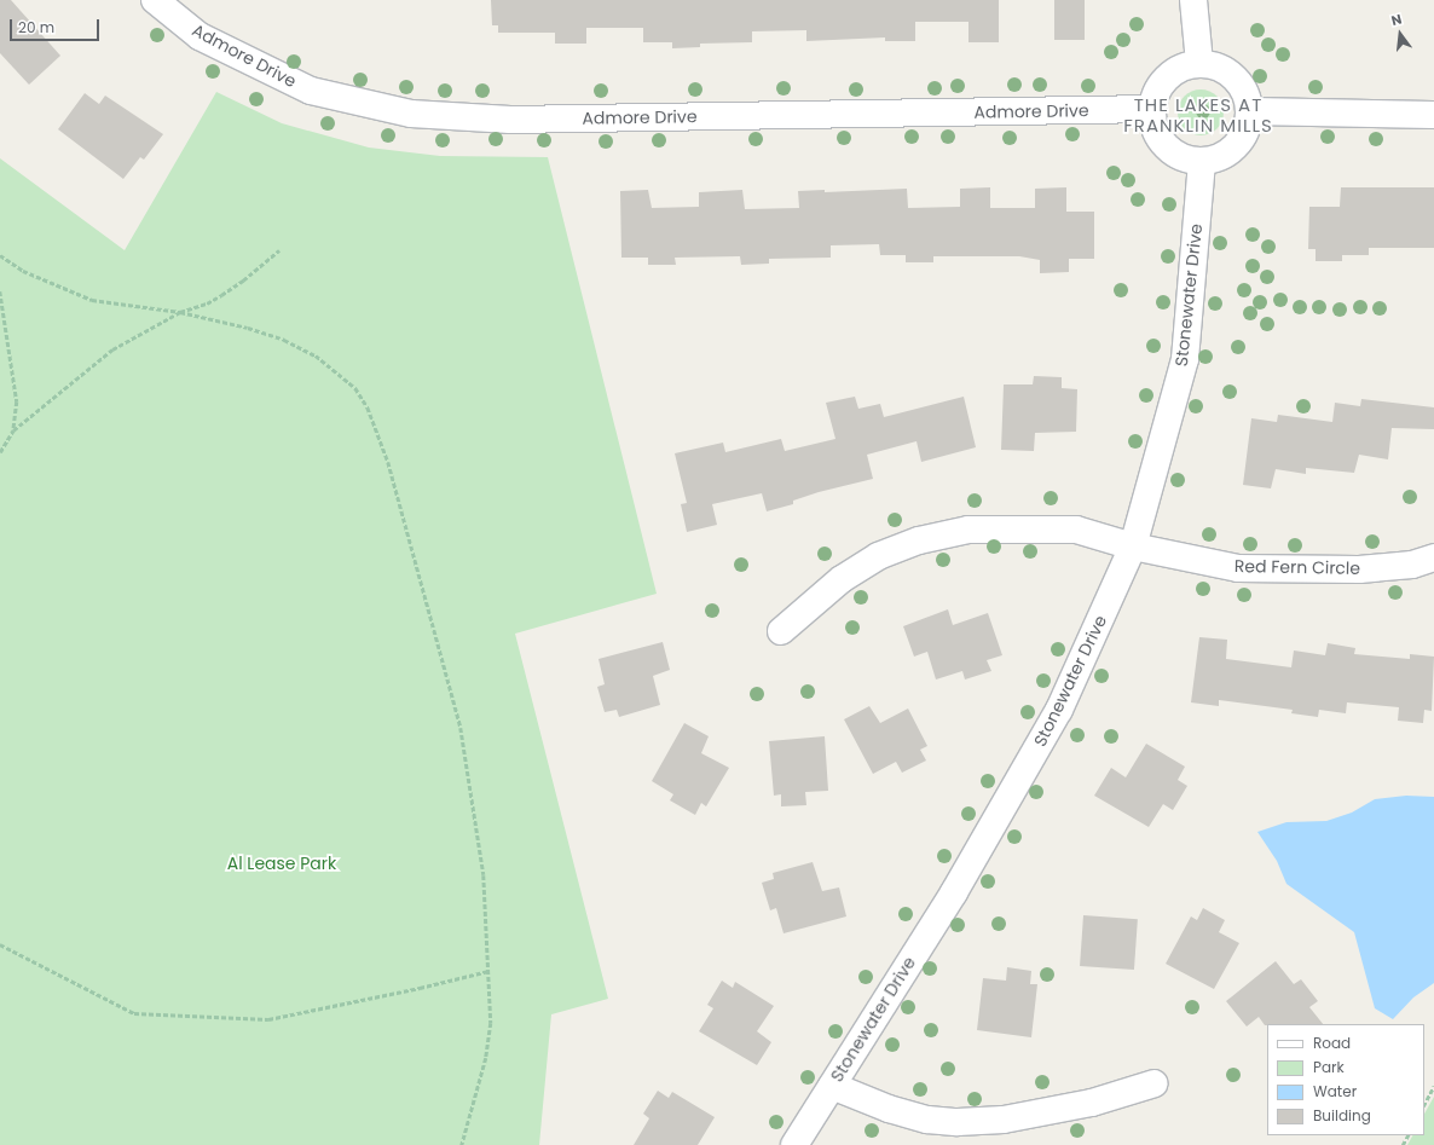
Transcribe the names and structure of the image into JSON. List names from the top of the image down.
{
  "streets": {
    "street": ["Admore Drive", "Stonewater Drive", "Red Fern Circle"]
  },
  "crossings": [
    ["Admore Drive", "Stonewater Drive"],
    ["Stonewater Drive", "Red Fern Circle"]
  ],
  "districts": ["THE LAKES AT FRANKLIN MILLS"],
  "parks": ["Al Lease Park"],
  "legend": [
    "Road",
    "Park",
    "Water",
    "Building"
  ],
  "scale_bar": "20 m",
  "north": "top"
}
